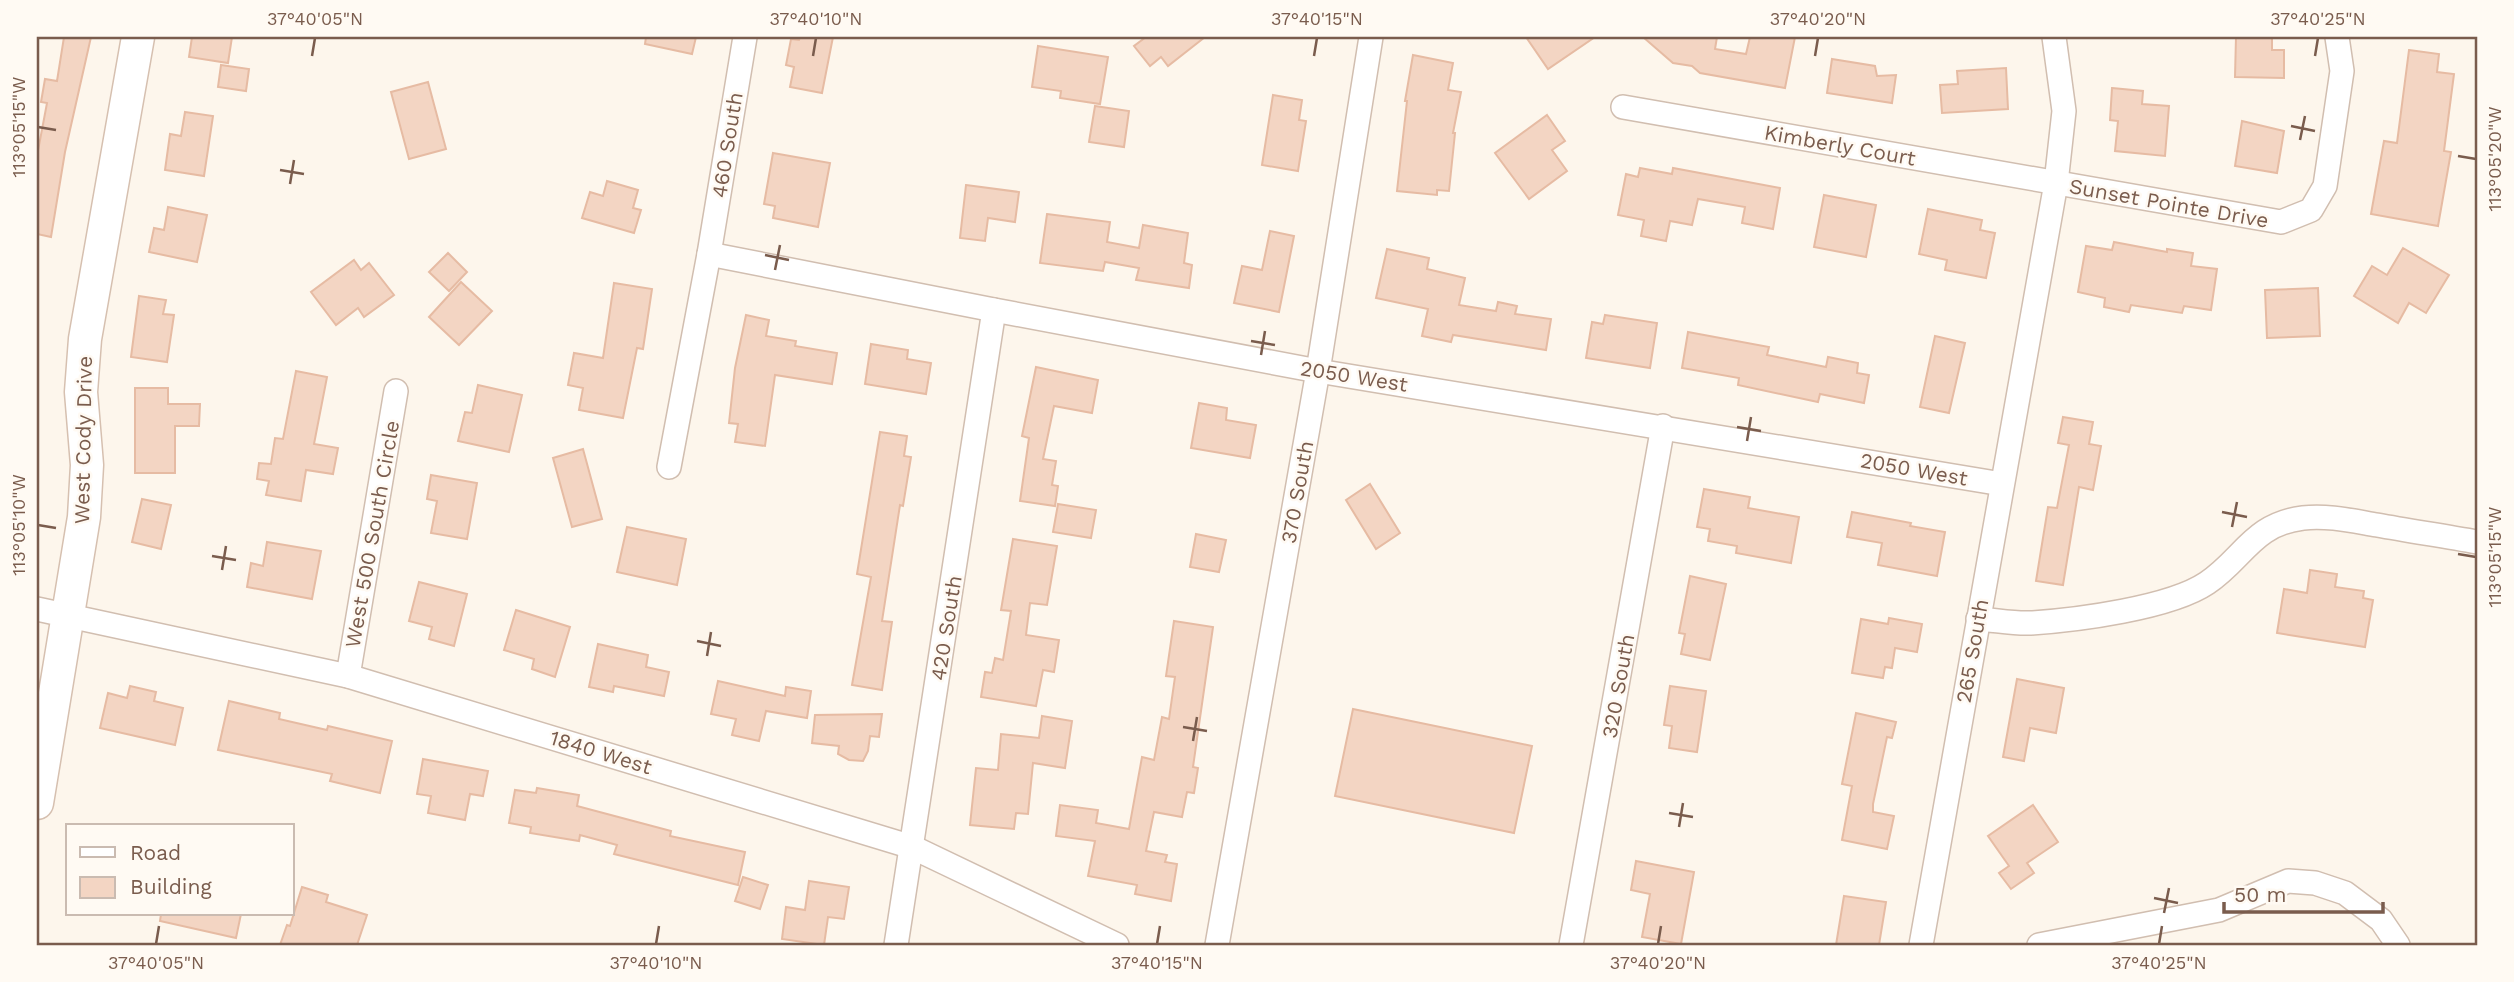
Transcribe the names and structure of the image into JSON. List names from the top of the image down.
{
  "streets": {
    "street": [
      "460 South",
      "Kimberly Court",
      "Sunset Pointe Drive",
      "2050 West",
      "West Cody Drive",
      "370 South",
      "West 500 South Circle",
      "420 South",
      "265 South",
      "320 South",
      "1840 West"
    ]
  },
  "crossings": [
    ["460 South", "2050 West"],
    ["Kimberly Court", "Sunset Pointe Drive"],
    ["Kimberly Court", "265 South"],
    ["Sunset Pointe Drive", "265 South"],
    ["2050 West", "370 South"],
    ["2050 West", "420 South"],
    ["2050 West", "265 South"],
    ["2050 West", "320 South"],
    ["West Cody Drive", "1840 West"],
    ["West 500 South Circle", "1840 West"],
    ["420 South", "1840 West"]
  ],
  "legend": ["Road", "Building"],
  "scale_bar": "50 m",
  "coordinates": [
    "37°40'05\"N",
    "37°40'10\"N",
    "37°40'15\"N",
    "37°40'20\"N",
    "37°40'25\"N",
    "113°05'15\"W",
    "113°05'20\"W",
    "113°05'10\"W"
  ]
}
